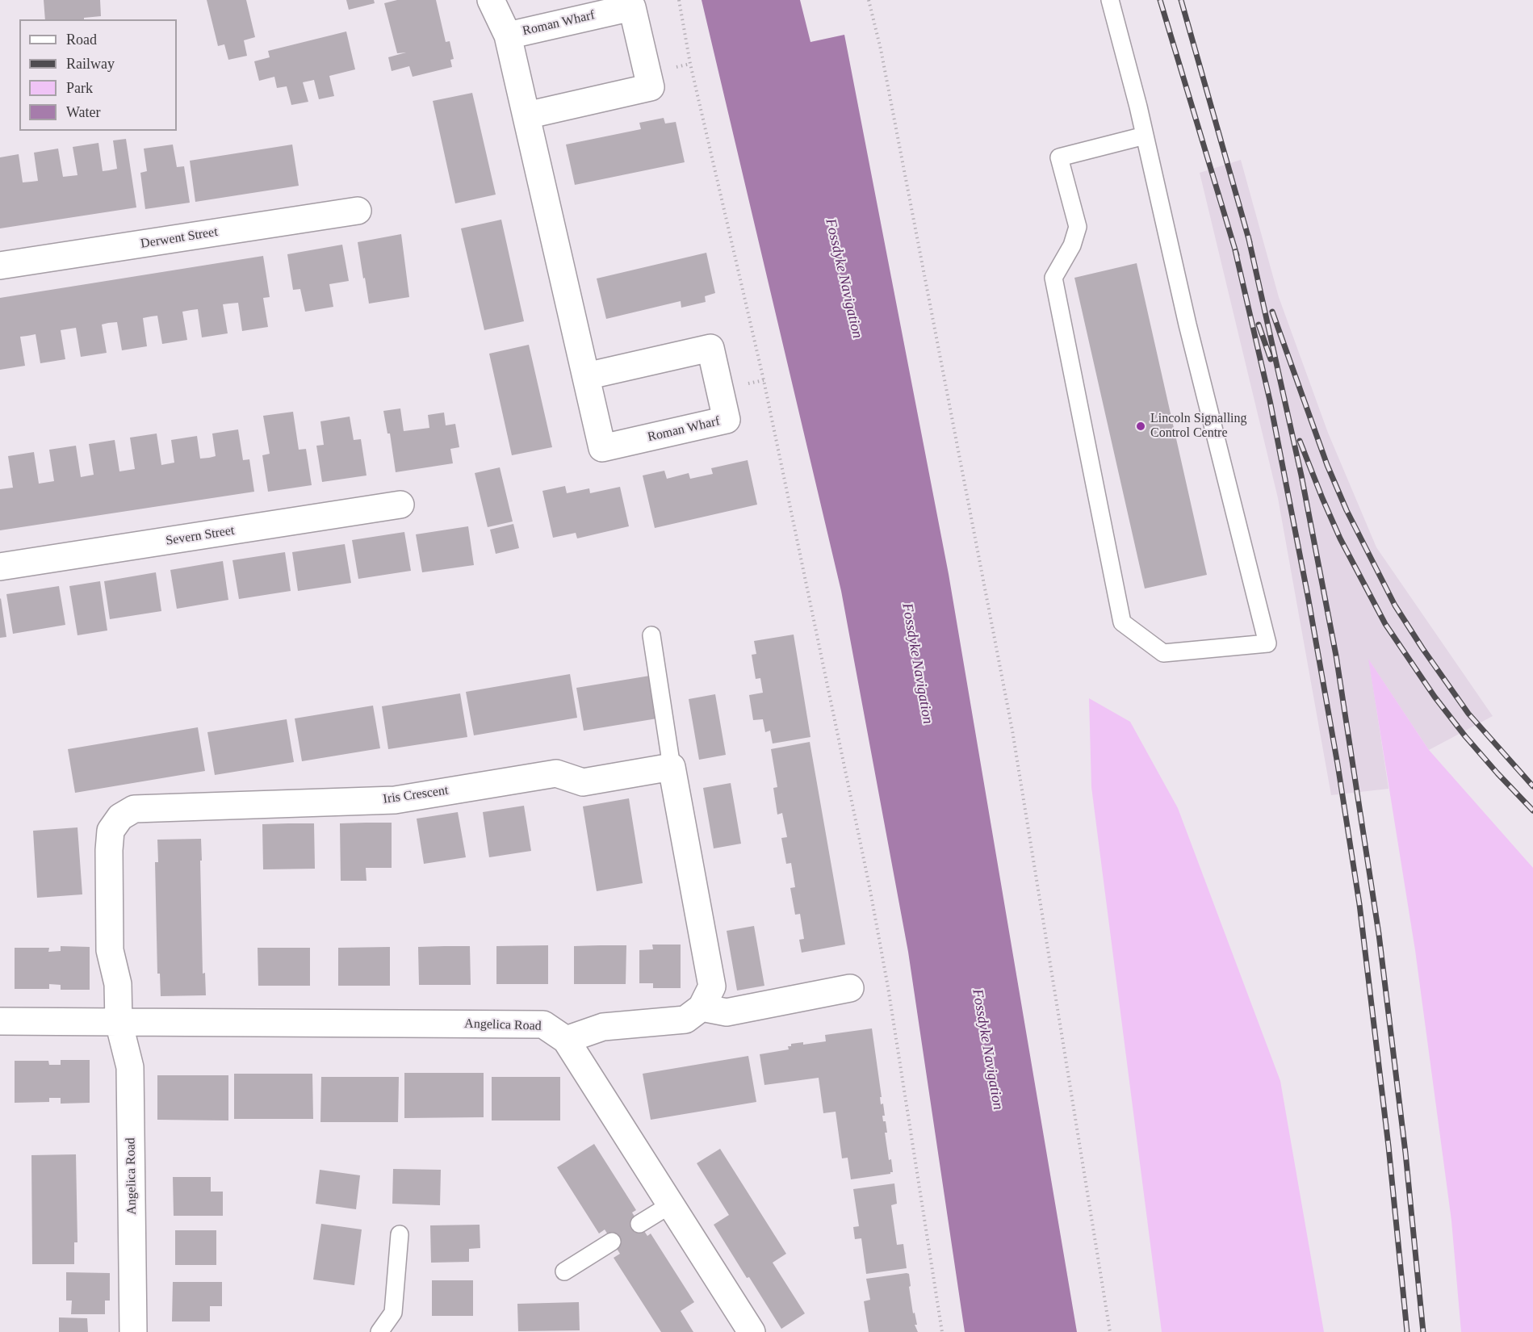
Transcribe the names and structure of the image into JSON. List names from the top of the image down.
{
  "streets": {
    "street": [
      "Roman Wharf",
      "Derwent Street",
      "Severn Street",
      "Iris Crescent",
      "Angelica Road"
    ]
  },
  "crossings": [
    ["Iris Crescent", "Angelica Road"]
  ],
  "water": ["Fossdyke Navigation"],
  "places": ["Lincoln Signalling Control Centre"],
  "legend": [
    "Road",
    "Railway",
    "Park",
    "Water"
  ]
}
